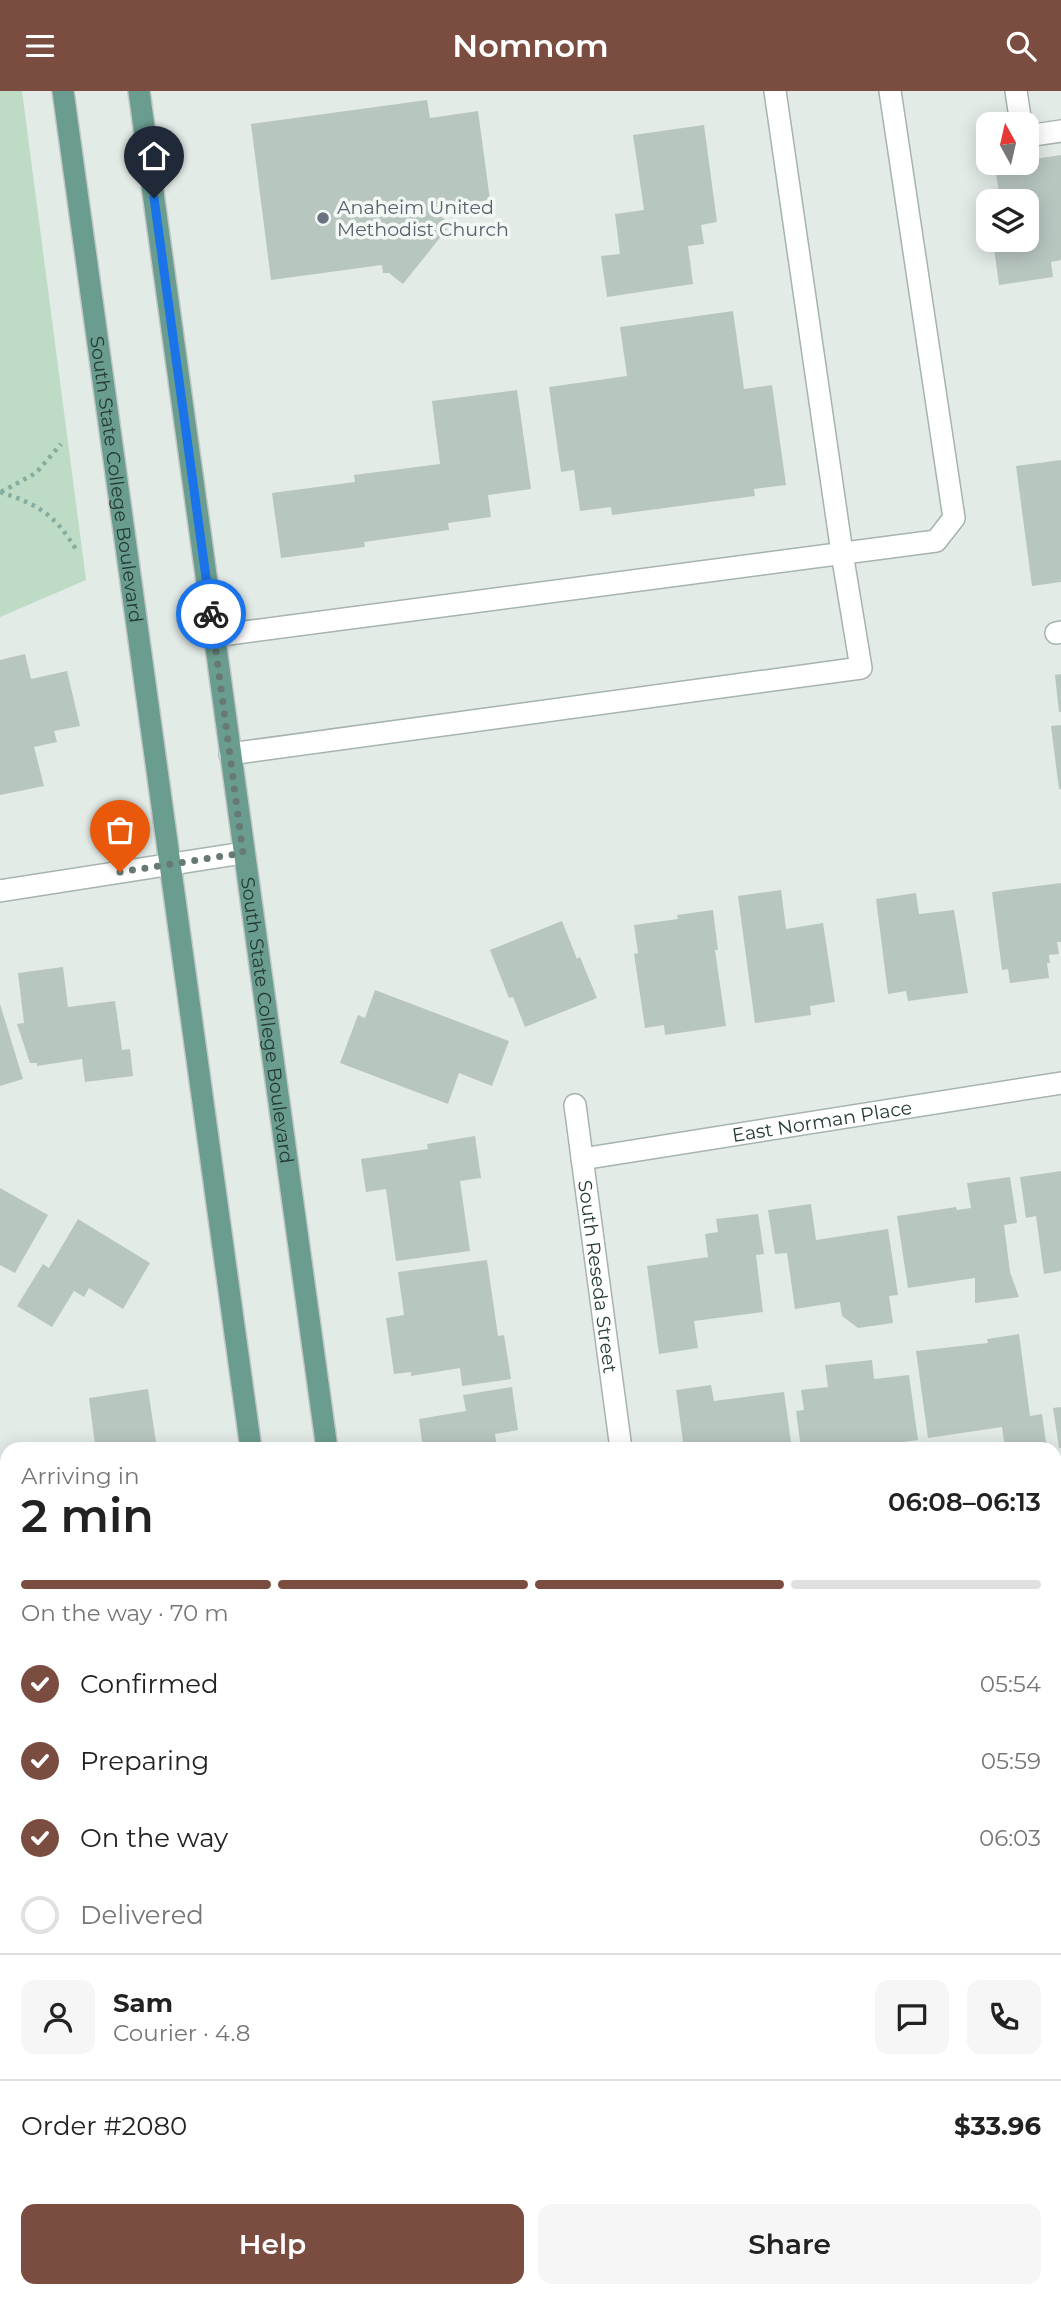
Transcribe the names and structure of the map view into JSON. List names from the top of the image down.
{
  "streets": {
    "main road": ["South State College Boulevard"],
    "street": ["East Norman Place", "South Reseda Street"]
  },
  "crossings": [
    ["East Norman Place", "South Reseda Street"]
  ],
  "places": ["Anaheim United Methodist Church"],
  "north": "top",
  "page": {
    "header": "Nomnom",
    "heading": ["2 min", "Arriving in", "06:08–06:13"],
    "panel": [
      "Sam",
      "Courier · 4.8",
      "Order #2080",
      "$33.96"
    ],
    "bar": "On the way · 70 m",
    "list": [
      ["Confirmed", "05:54"],
      ["Preparing", "05:59"],
      ["On the way", "06:03"],
      "Delivered"
    ],
    "buttons": ["Help", "Share"]
  }
}
